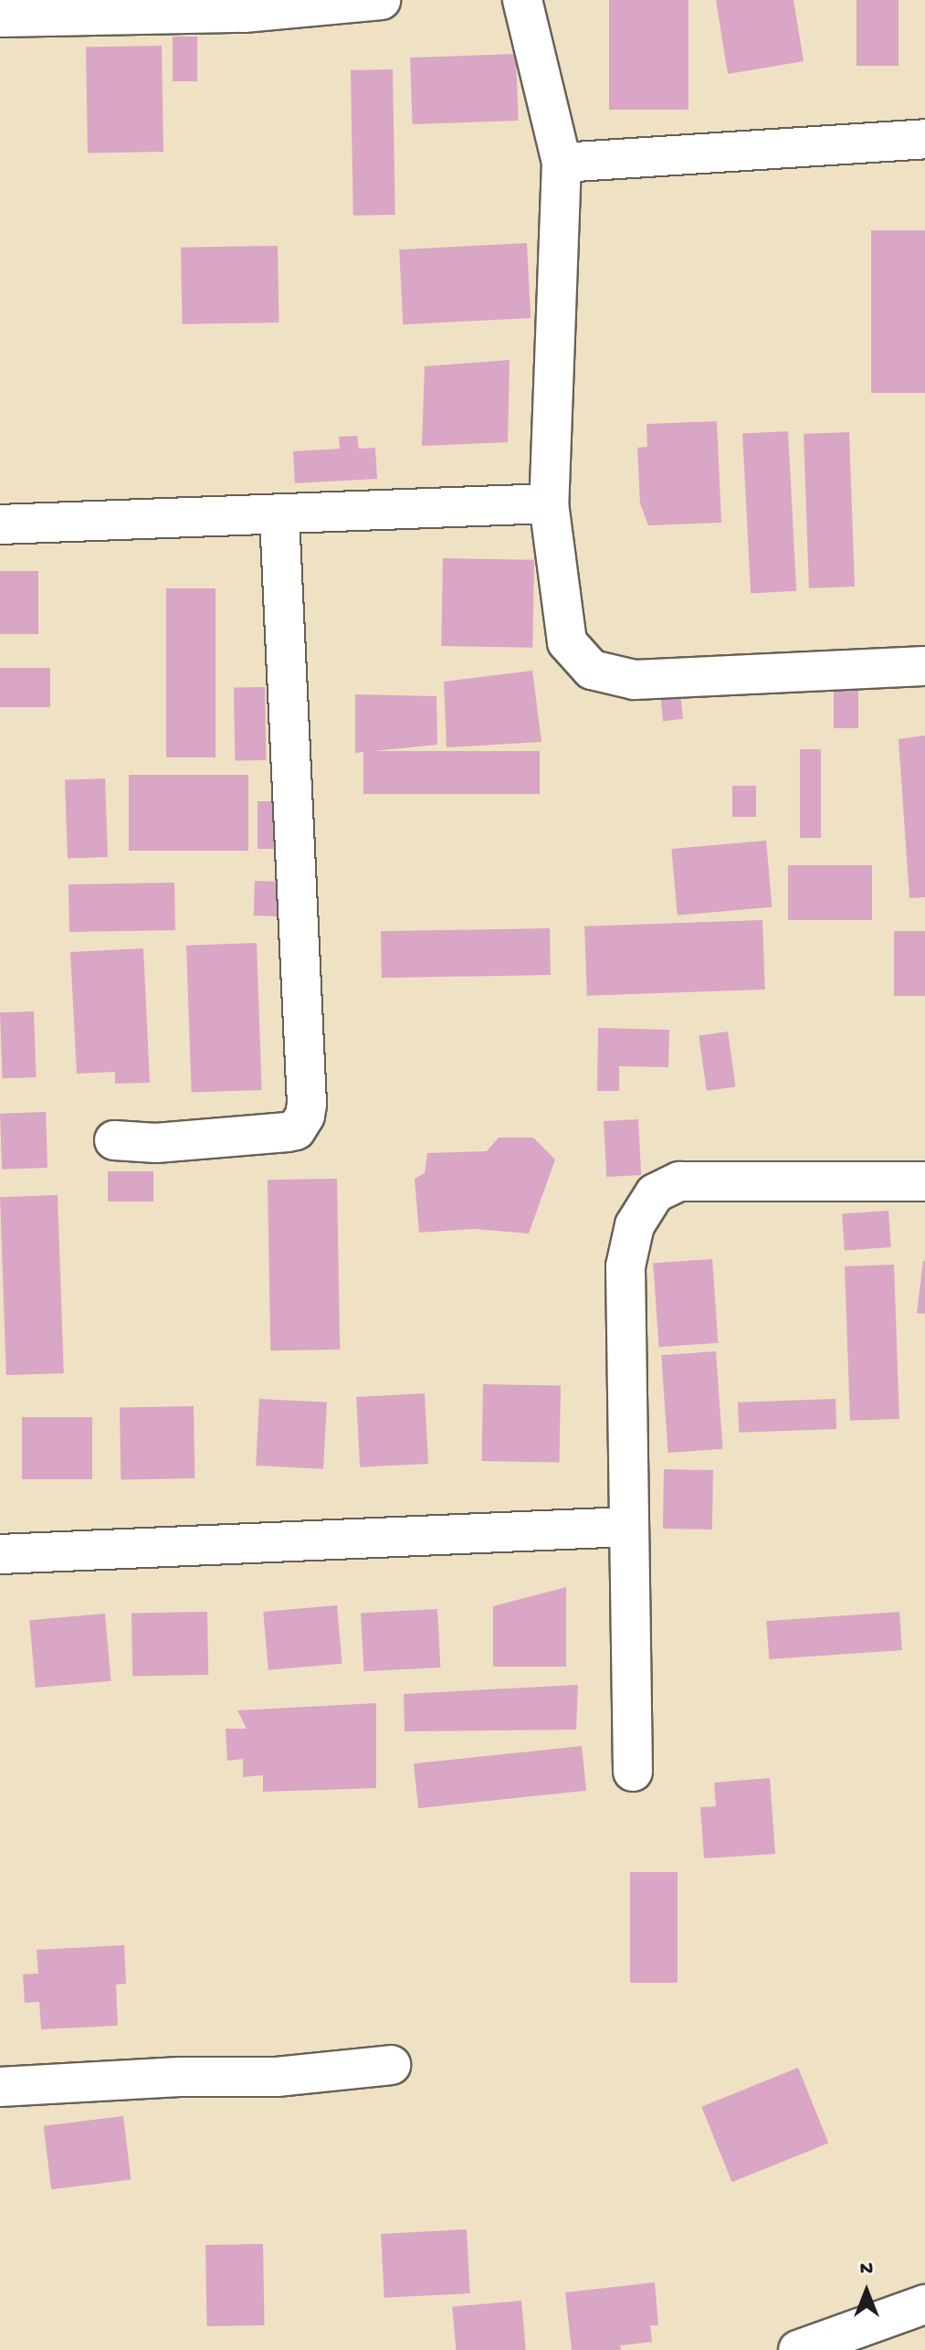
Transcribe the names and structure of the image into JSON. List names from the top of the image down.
{
  "north": "top"
}
